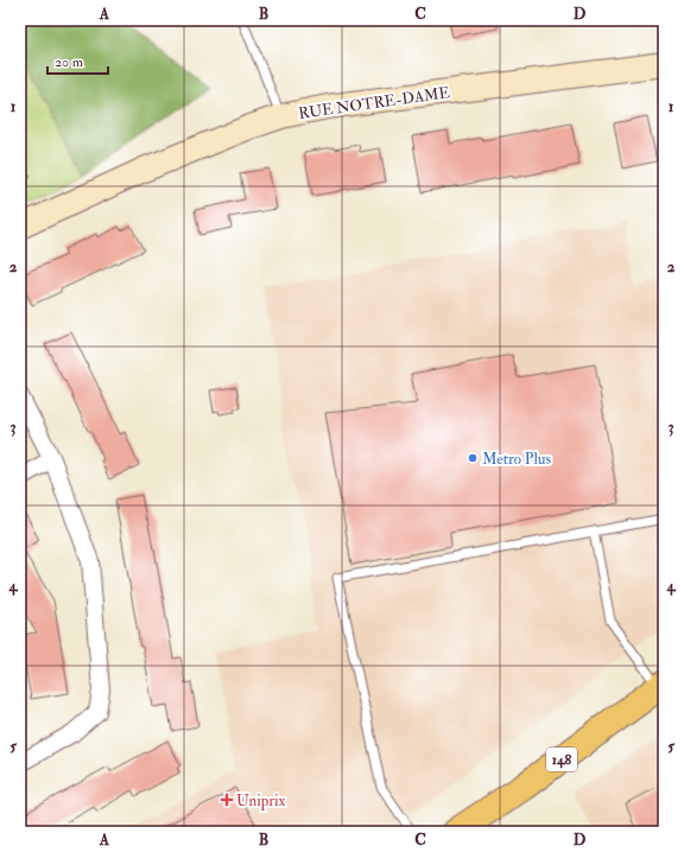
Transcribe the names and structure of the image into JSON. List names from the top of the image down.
{
  "streets": {
    "main road": ["148"],
    "street": ["RUE NOTRE-DAME"]
  },
  "places": {
    "other": ["Metro Plus"],
    "health": ["Uniprix"]
  },
  "scale_bar": "20 m",
  "grid": {
    "columns": [
      "A",
      "B",
      "C",
      "D"
    ],
    "rows": [
      "1",
      "2",
      "3",
      "4",
      "5"
    ]
  }
}
